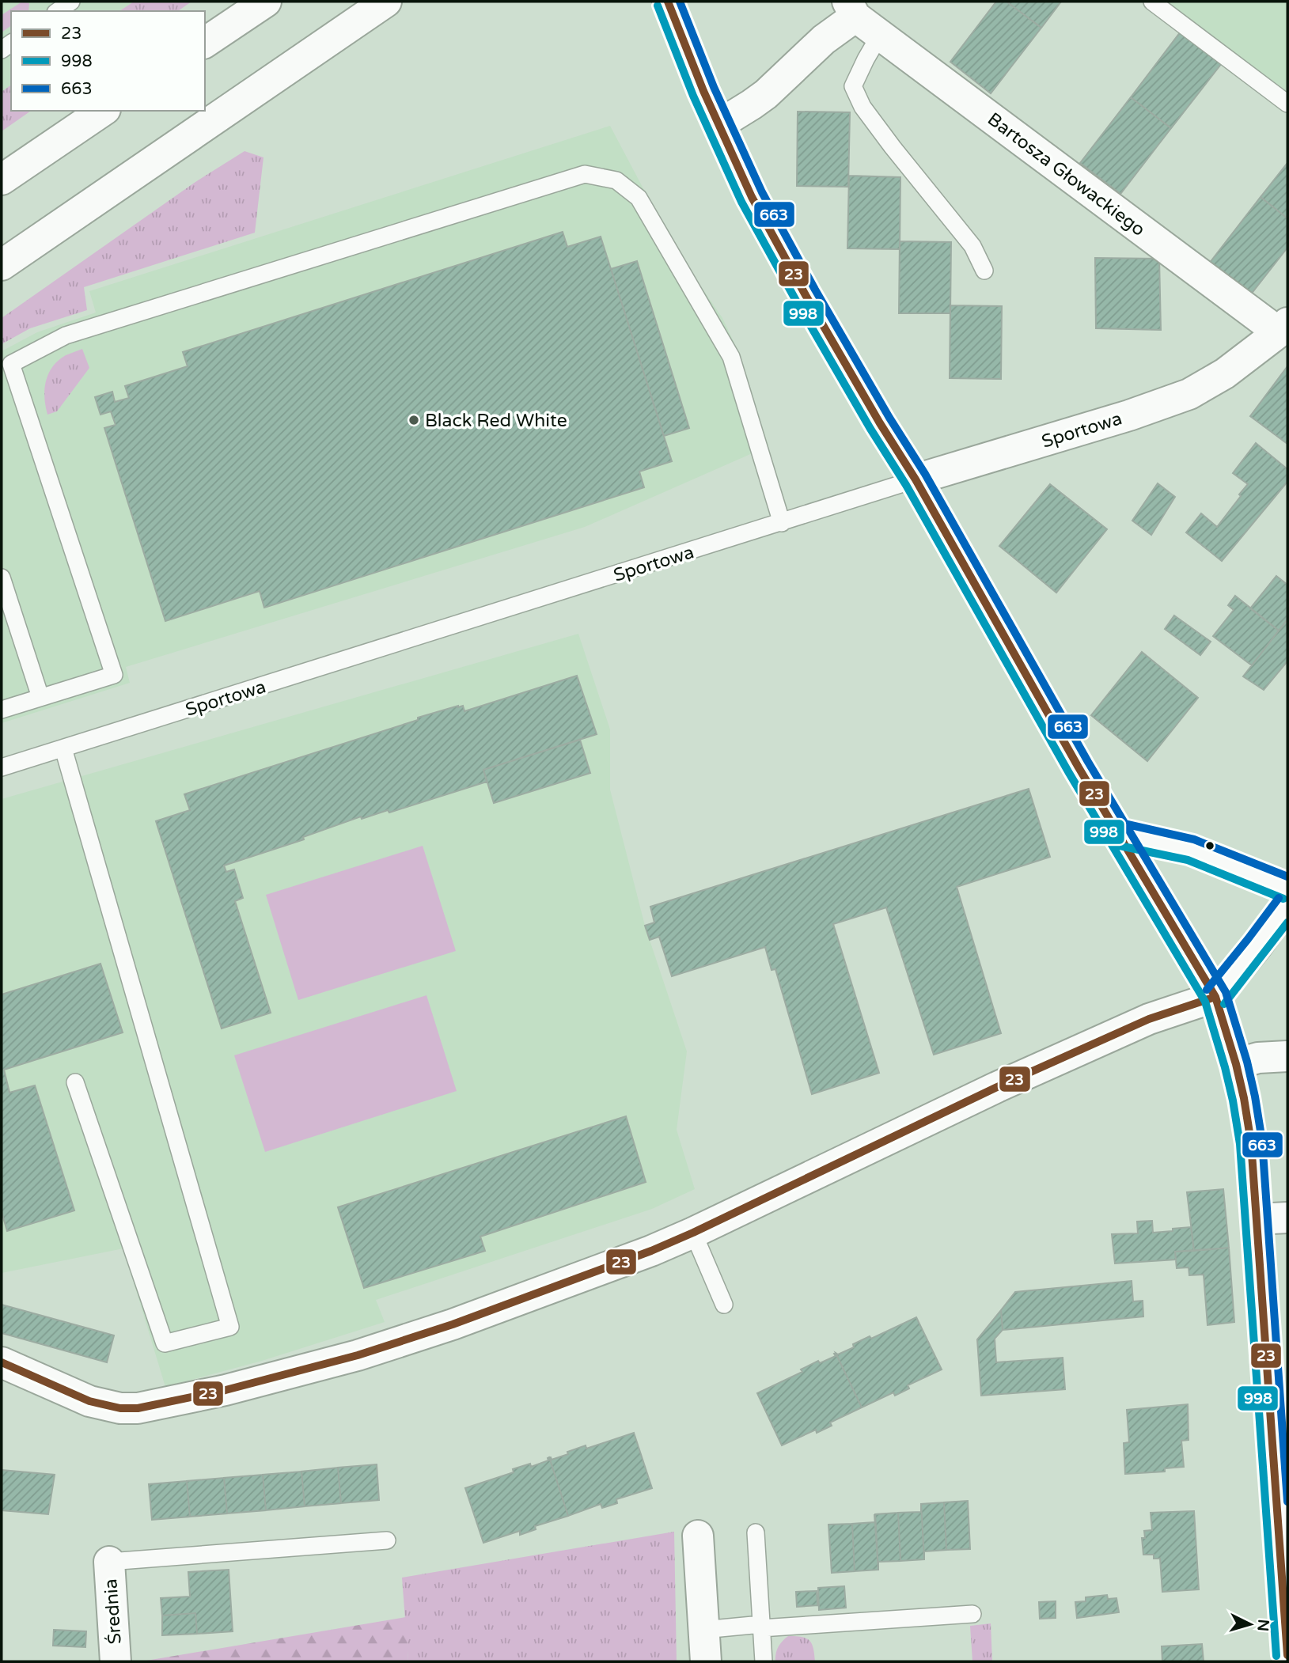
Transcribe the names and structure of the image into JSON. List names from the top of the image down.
{
  "streets": {
    "street": ["Bartosza Głowackiego", "Sportowa", "Średnia"]
  },
  "crossings": [
    ["Bartosza Głowackiego", "Sportowa"]
  ],
  "places": ["Black Red White"],
  "lines": ["transit line 23", "transit line 663", "transit line 998"],
  "legend": ["23", "998", "663"],
  "north": "right"
}
